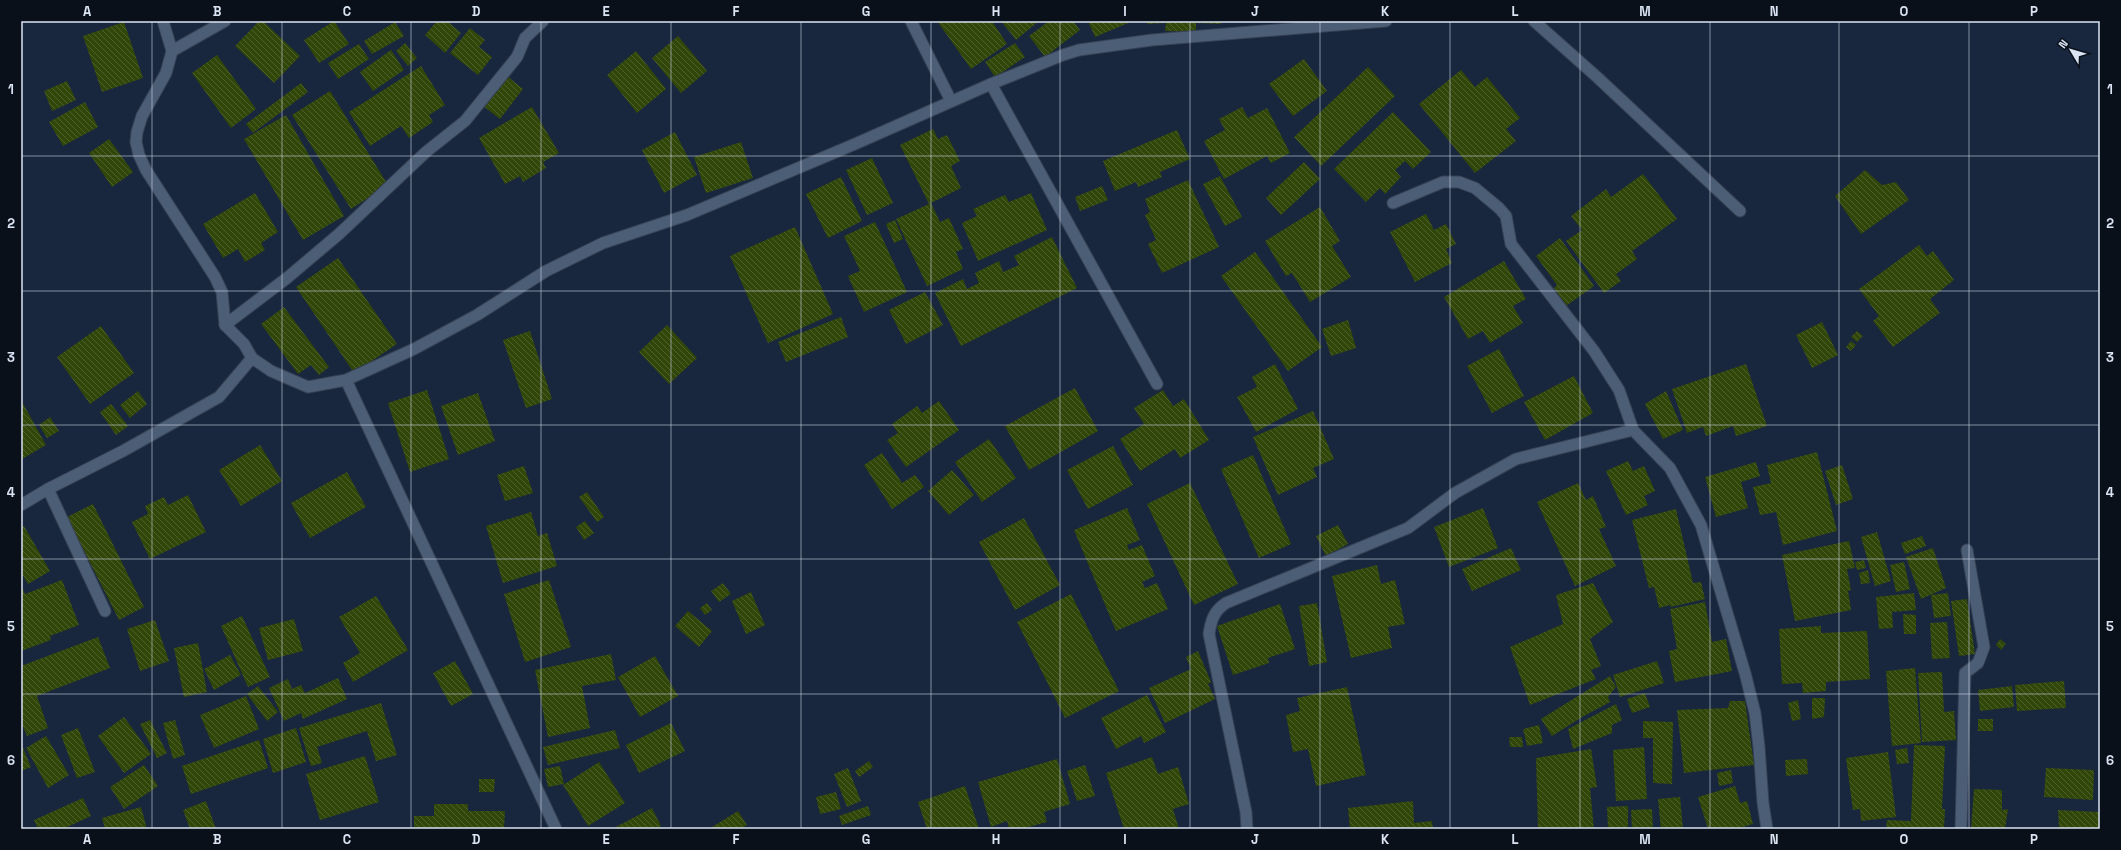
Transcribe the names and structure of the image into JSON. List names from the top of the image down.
{
  "north": "top left",
  "grid": {
    "columns": [
      "A",
      "B",
      "C",
      "D",
      "E",
      "F",
      "G",
      "H",
      "I",
      "J",
      "K",
      "L",
      "M",
      "N",
      "O",
      "P"
    ],
    "rows": [
      "1",
      "2",
      "3",
      "4",
      "5",
      "6"
    ]
  }
}
